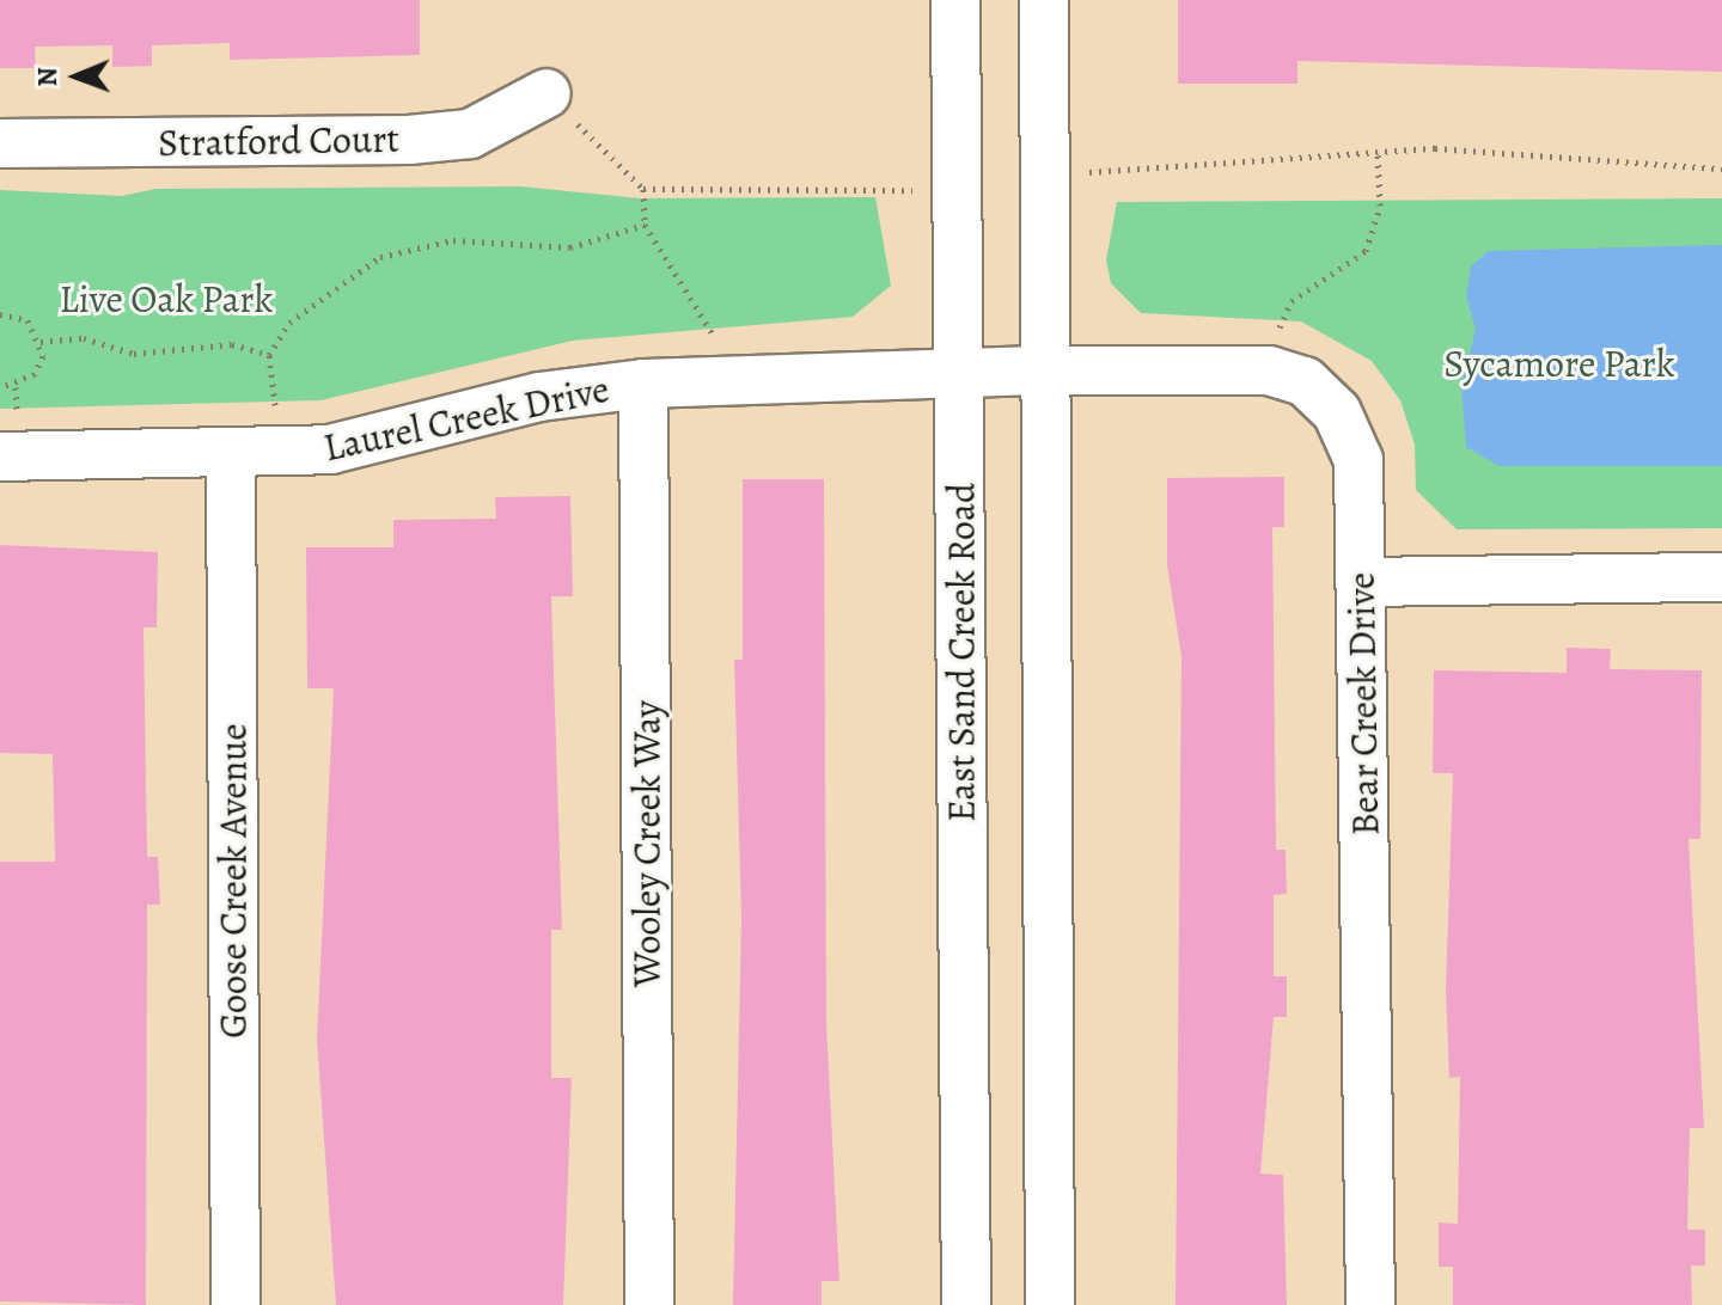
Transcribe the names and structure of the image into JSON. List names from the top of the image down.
{
  "streets": {
    "street": [
      "Stratford Court",
      "Laurel Creek Drive",
      "East Sand Creek Road",
      "Bear Creek Drive",
      "Wooley Creek Way",
      "Goose Creek Avenue"
    ]
  },
  "crossings": [
    ["Laurel Creek Drive", "East Sand Creek Road"],
    ["Laurel Creek Drive", "Bear Creek Drive"],
    ["Laurel Creek Drive", "Wooley Creek Way"],
    ["Laurel Creek Drive", "Goose Creek Avenue"]
  ],
  "parks": ["Live Oak Park", "Sycamore Park"],
  "north": "left"
}
